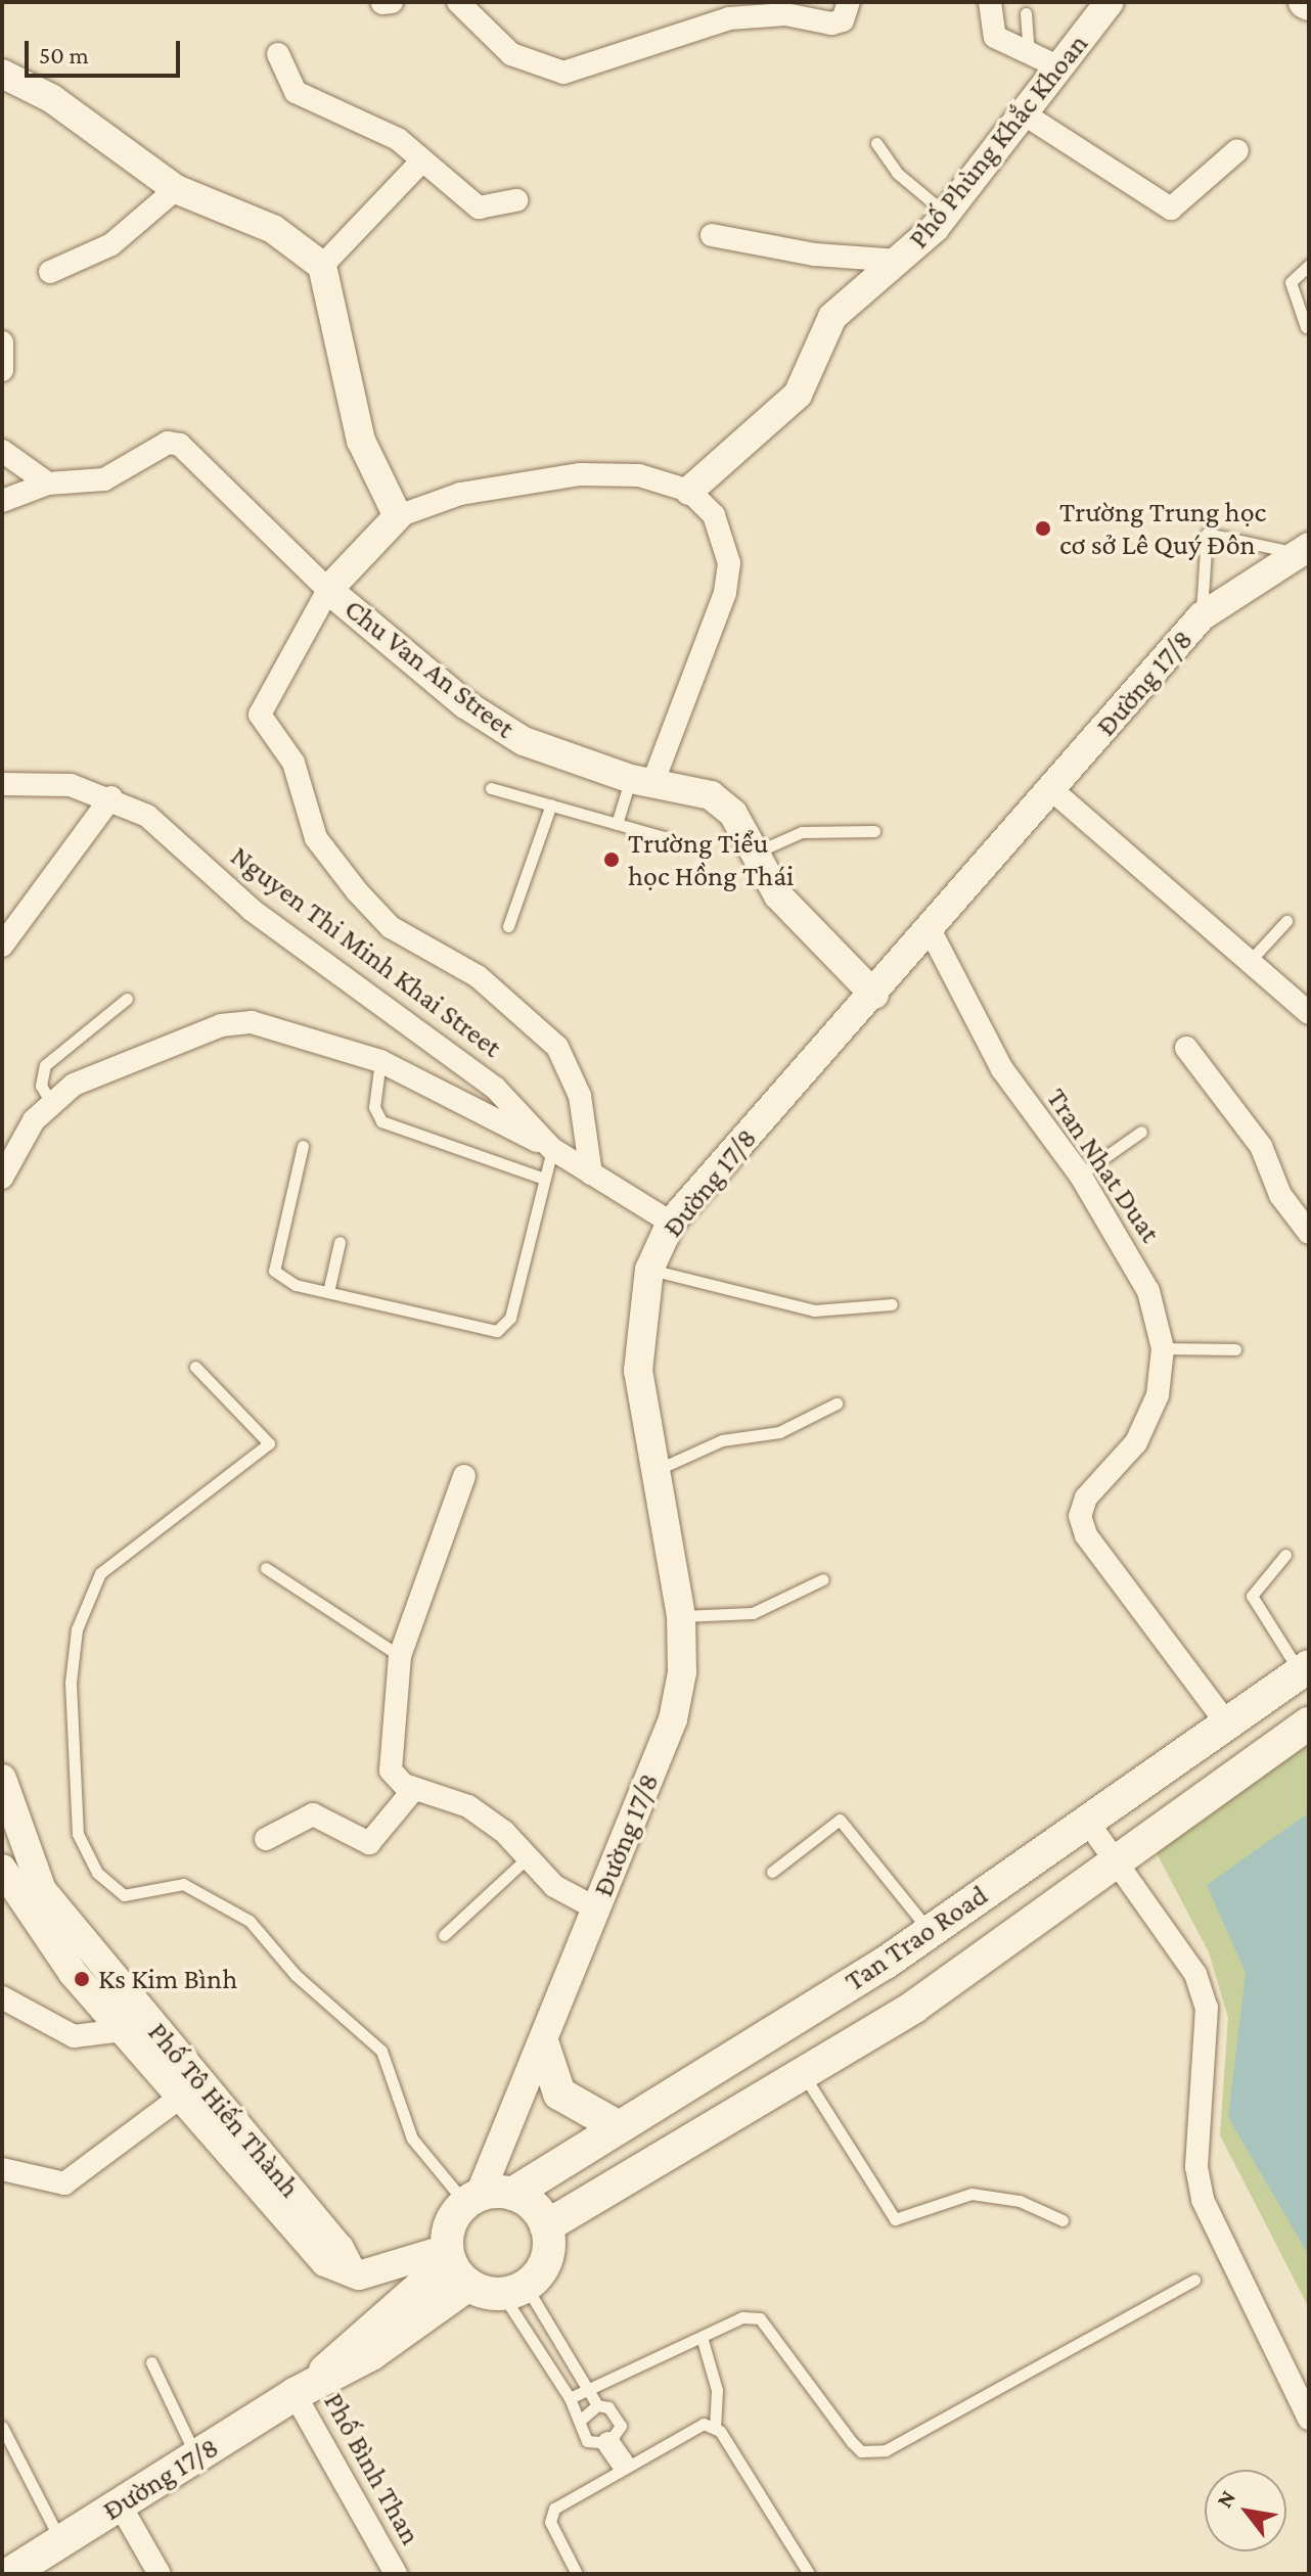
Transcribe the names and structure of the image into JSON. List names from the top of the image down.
{
  "streets": {
    "main road": ["Đường 17/8", "Tan Trao Road"],
    "street": [
      "Phố Phùng Khắc Khoan",
      "Chu Van An Street",
      "Nguyen Thi Minh Khai Street",
      "Tran Nhat Duat",
      "Phố Tô Hiến Thành",
      "Phố Bình Than"
    ]
  },
  "crossings": [
    ["Chu Van An Street", "Đường 17/8"],
    ["Đường 17/8", "Nguyen Thi Minh Khai Street"],
    ["Đường 17/8", "Tran Nhat Duat"],
    ["Đường 17/8", "Tan Trao Road"],
    ["Đường 17/8", "Phố Bình Than"],
    ["Tran Nhat Duat", "Tan Trao Road"]
  ],
  "places": ["Trường Trung học cơ sở Lê Quý Đôn", "Trường Tiểu học Hồng Thái", "Ks Kim Bình"],
  "scale_bar": "50 m",
  "north": "top left"
}
